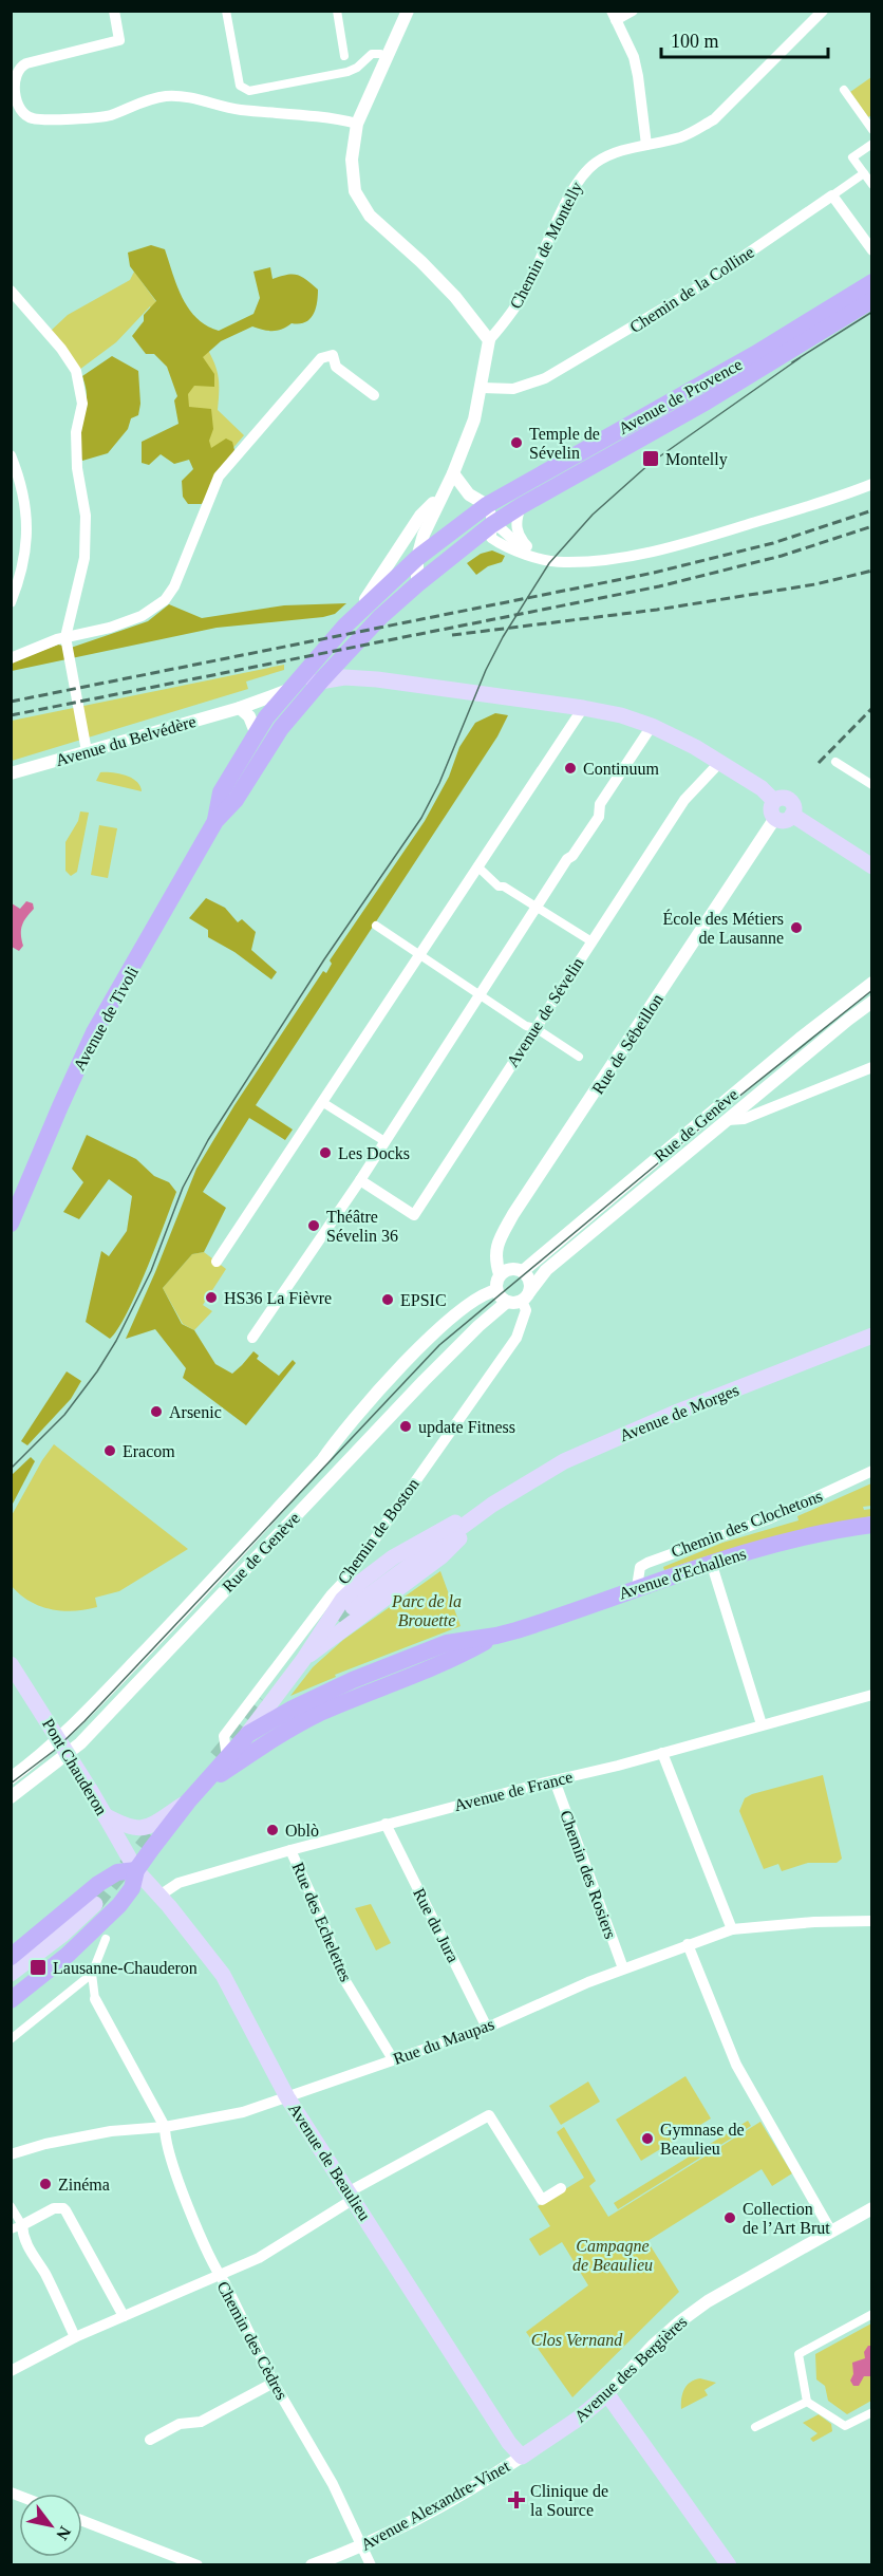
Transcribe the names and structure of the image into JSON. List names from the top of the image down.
{
  "streets": {
    "main road": [
      "Avenue de Provence",
      "Avenue du Belvédère",
      "Avenue de Tivoli",
      "Avenue de Morges",
      "Avenue d'Echallens",
      "Pont Chauderon",
      "Avenue de Beaulieu",
      "Avenue des Bergières"
    ],
    "street": [
      "Chemin de Montelly",
      "Chemin de la Colline",
      "Avenue de Sévelin",
      "Rue de Sébeillon",
      "Rue de Genève",
      "Chemin des Clochetons",
      "Chemin de Boston",
      "Avenue de France",
      "Chemin des Rosiers",
      "Rue des Echelettes",
      "Rue du Jura",
      "Rue du Maupas",
      "Chemin des Cèdres",
      "Avenue Alexandre-Vinet"
    ]
  },
  "crossings": [
    ["Chemin de Montelly", "Avenue de Tivoli"],
    ["Chemin de la Colline", "Avenue de Tivoli"],
    ["Avenue de Provence", "Avenue de Tivoli"],
    ["Avenue du Belvédère", "Avenue de Tivoli"],
    ["Rue de Sébeillon", "Rue de Genève"],
    ["Rue de Sébeillon", "Chemin de Boston"],
    ["Rue de Genève", "Chemin de Boston"],
    ["Avenue de Morges", "Avenue d'Echallens"],
    ["Chemin des Clochetons", "Avenue d'Echallens"],
    ["Chemin de Boston", "Avenue d'Echallens"],
    ["Pont Chauderon", "Avenue de Beaulieu"],
    ["Avenue de France", "Chemin des Rosiers"],
    ["Avenue de France", "Rue des Echelettes"],
    ["Avenue de France", "Rue du Jura"],
    ["Avenue de France", "Avenue de Beaulieu"],
    ["Chemin des Rosiers", "Rue du Maupas"],
    ["Rue des Echelettes", "Rue du Maupas"],
    ["Rue du Jura", "Rue du Maupas"],
    ["Rue du Maupas", "Avenue de Beaulieu"],
    ["Rue du Maupas", "Chemin des Cèdres"],
    ["Avenue de Beaulieu", "Avenue des Bergières"],
    ["Avenue de Beaulieu", "Avenue Alexandre-Vinet"],
    ["Chemin des Cèdres", "Avenue Alexandre-Vinet"],
    ["Avenue des Bergières", "Avenue Alexandre-Vinet"]
  ],
  "parks": ["Parc de la Brouette", "Campagne de Beaulieu", "Clos Vernand"],
  "places": {
    "other": [
      "Temple de Sévelin",
      "Continuum",
      "École des Métiers de Lausanne",
      "Les Docks",
      "Théâtre Sévelin 36",
      "HS36 La Fièvre",
      "EPSIC",
      "Arsenic",
      "update Fitness",
      "Eracom",
      "Oblò",
      "Gymnase de Beaulieu",
      "Zinéma",
      "Collection de l’Art Brut"
    ],
    "transit": ["Montelly", "Lausanne-Chauderon"],
    "health": ["Clinique de la Source"]
  },
  "scale_bar": "100 m",
  "north": "bottom right"
}
